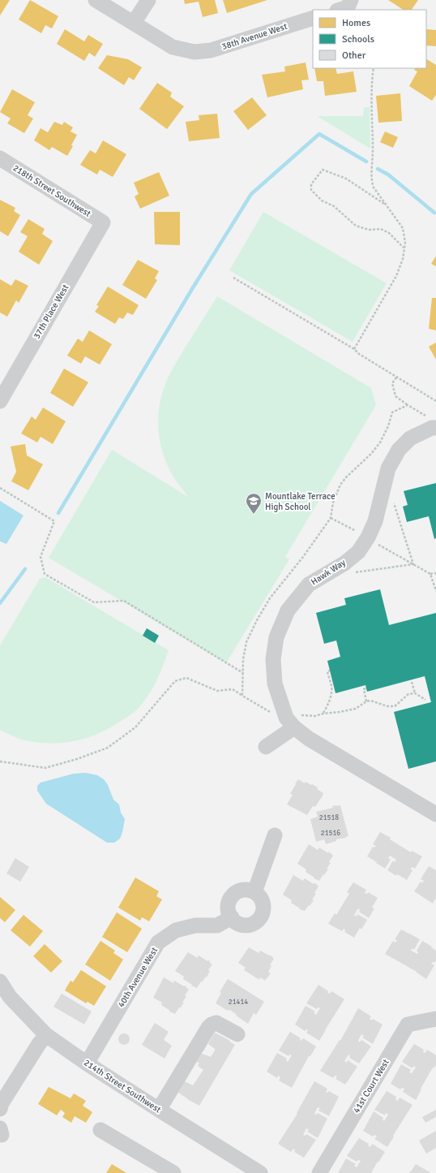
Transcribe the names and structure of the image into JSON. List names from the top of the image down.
{
  "streets": {
    "street": [
      "38th Avenue West",
      "218th Street Southwest",
      "37th Place West",
      "Hawk Way",
      "40th Avenue West",
      "214th Street Southwest",
      "41st Court West"
    ]
  },
  "crossings": [
    ["218th Street Southwest", "37th Place West"],
    ["40th Avenue West", "214th Street Southwest"]
  ],
  "places": {
    "school or university": ["Mountlake Terrace High School"]
  },
  "house_numbers": ["21518", "21516", "21414"],
  "legend": ["Homes", "Schools", "Other"]
}
